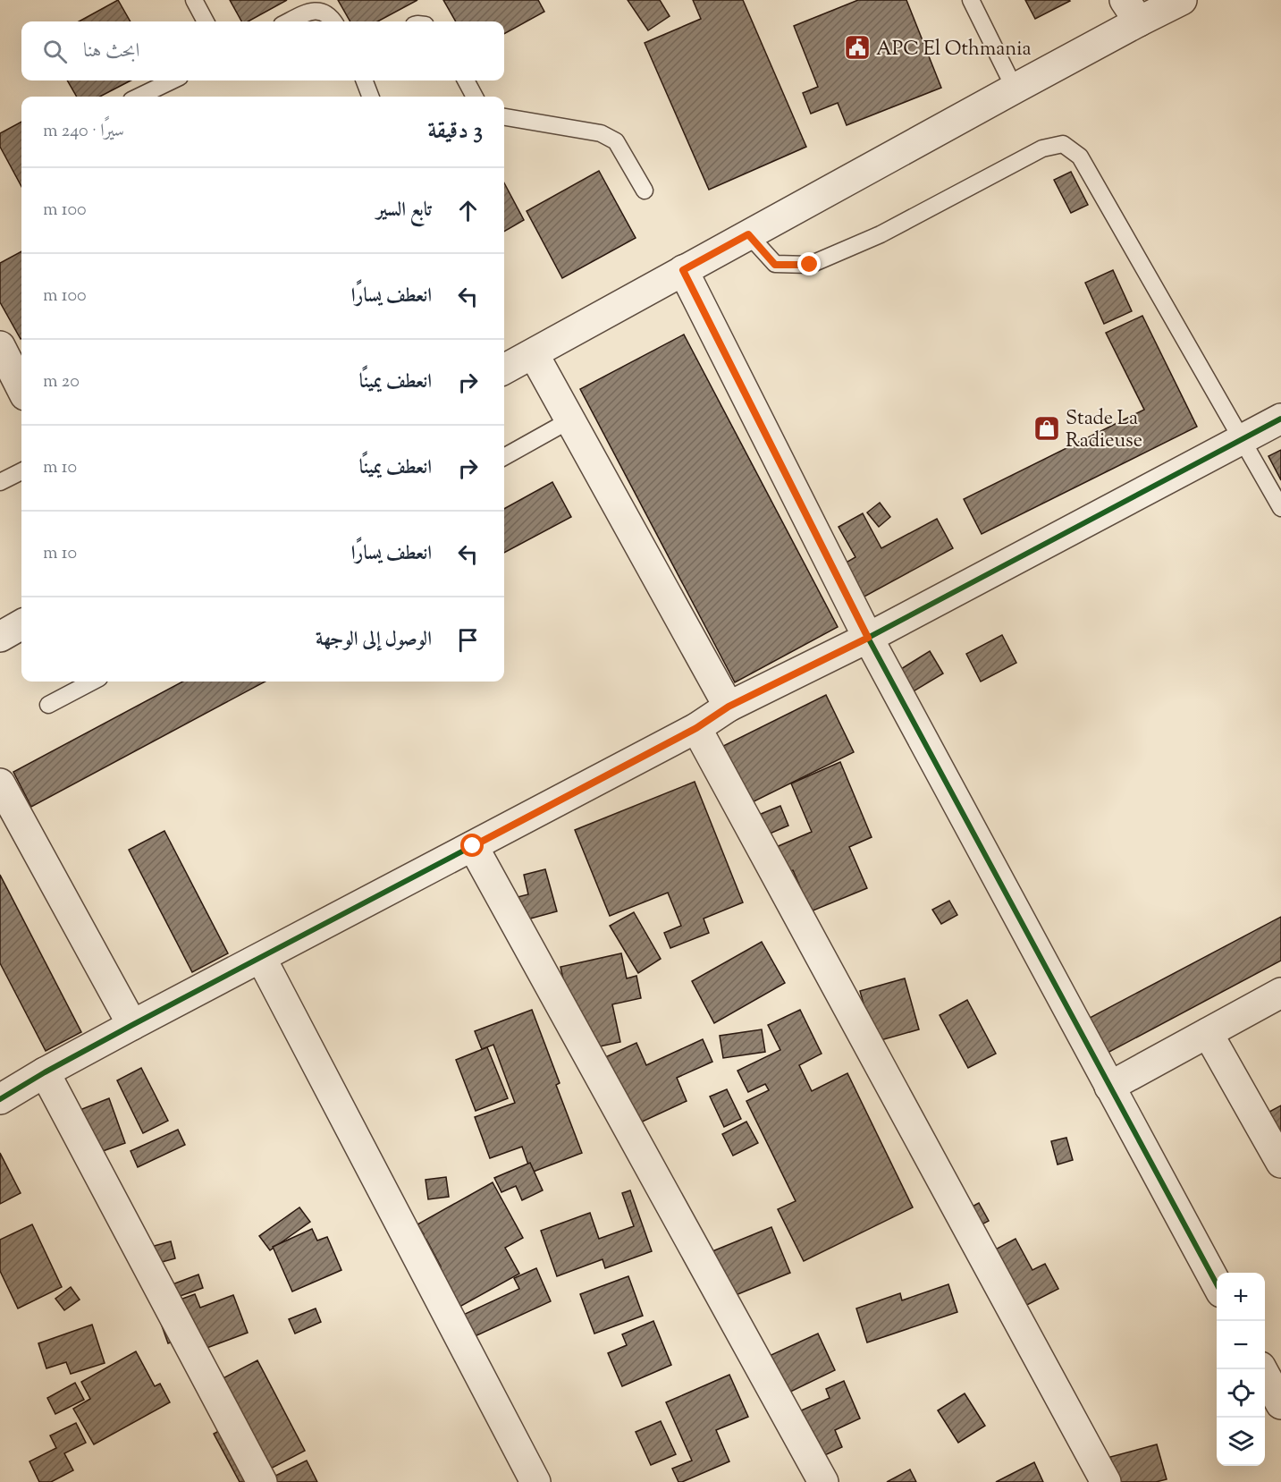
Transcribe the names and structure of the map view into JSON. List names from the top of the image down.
{
  "places": {
    "public building": ["APC El Othmania"],
    "shop": ["Stade La Radieuse"]
  },
  "page": {
    "search": "ابحث هنا",
    "heading": ["3 دقيقة", "سيرًا · 240 m"],
    "list": [
      ["تابع السير", "100 m"],
      ["انعطف يسارًا", "100 m"],
      ["انعطف يمينًا", "20 m"],
      ["انعطف يمينًا", "10 m"],
      ["انعطف يسارًا", "10 m"],
      "الوصول إلى الوجهة"
    ],
    "map_buttons": ["+", "−"]
  }
}
